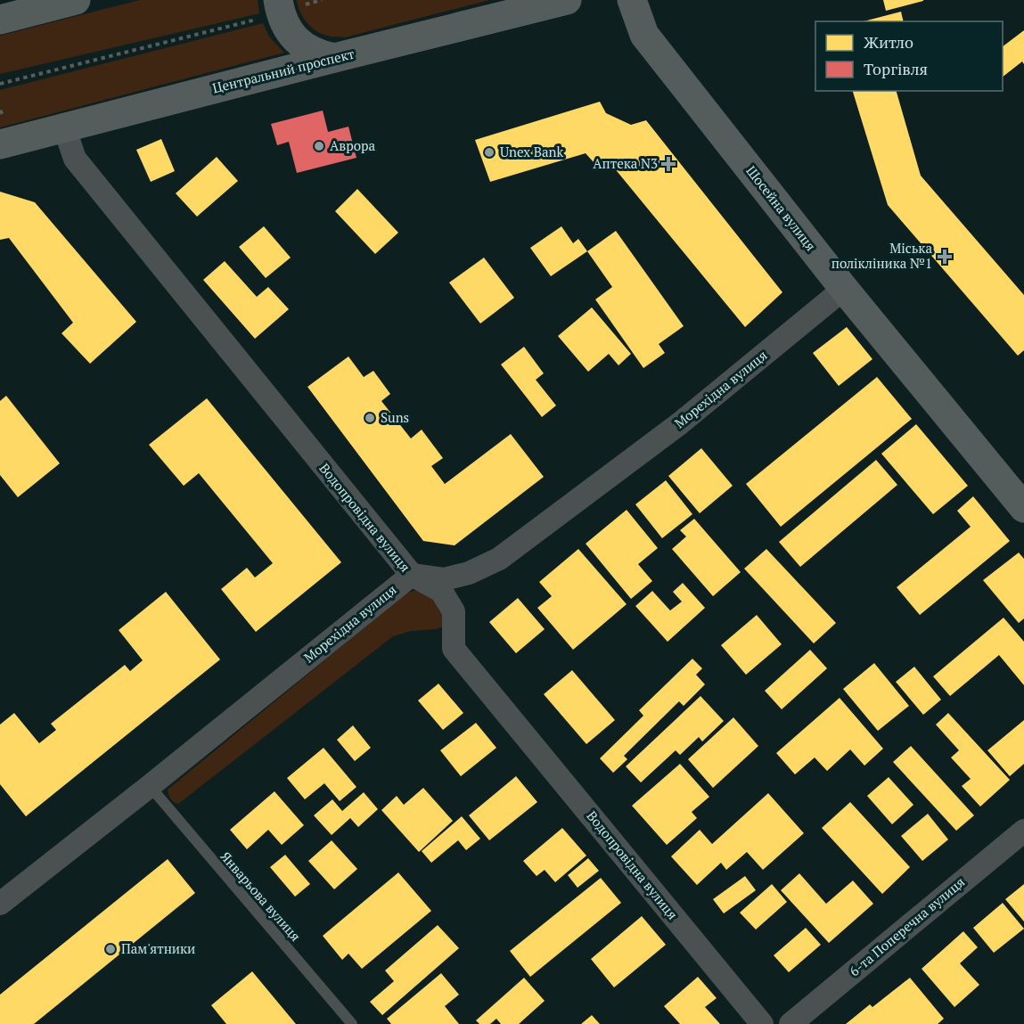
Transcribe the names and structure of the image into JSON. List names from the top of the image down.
{
  "streets": {
    "main road": ["Центральний проспект", "Шосейна вулиця"],
    "street": ["Морехідна вулиця", "Водопровідна вулиця", "6-та Поперечна вулиця"],
    "lane": ["Январьова вулиця"]
  },
  "crossings": [
    ["Центральний проспект", "Водопровідна вулиця"],
    ["Шосейна вулиця", "Морехідна вулиця"],
    ["Морехідна вулиця", "Водопровідна вулиця"],
    ["Морехідна вулиця", "Январьова вулиця"]
  ],
  "places": {
    "other": [
      "Аврора",
      "Unex Bank",
      "Suns",
      "Пам'ятники"
    ],
    "health": ["Аптека N3", "Міська полікліника №1"]
  },
  "legend": ["Житло", "Торгівля"]
}
